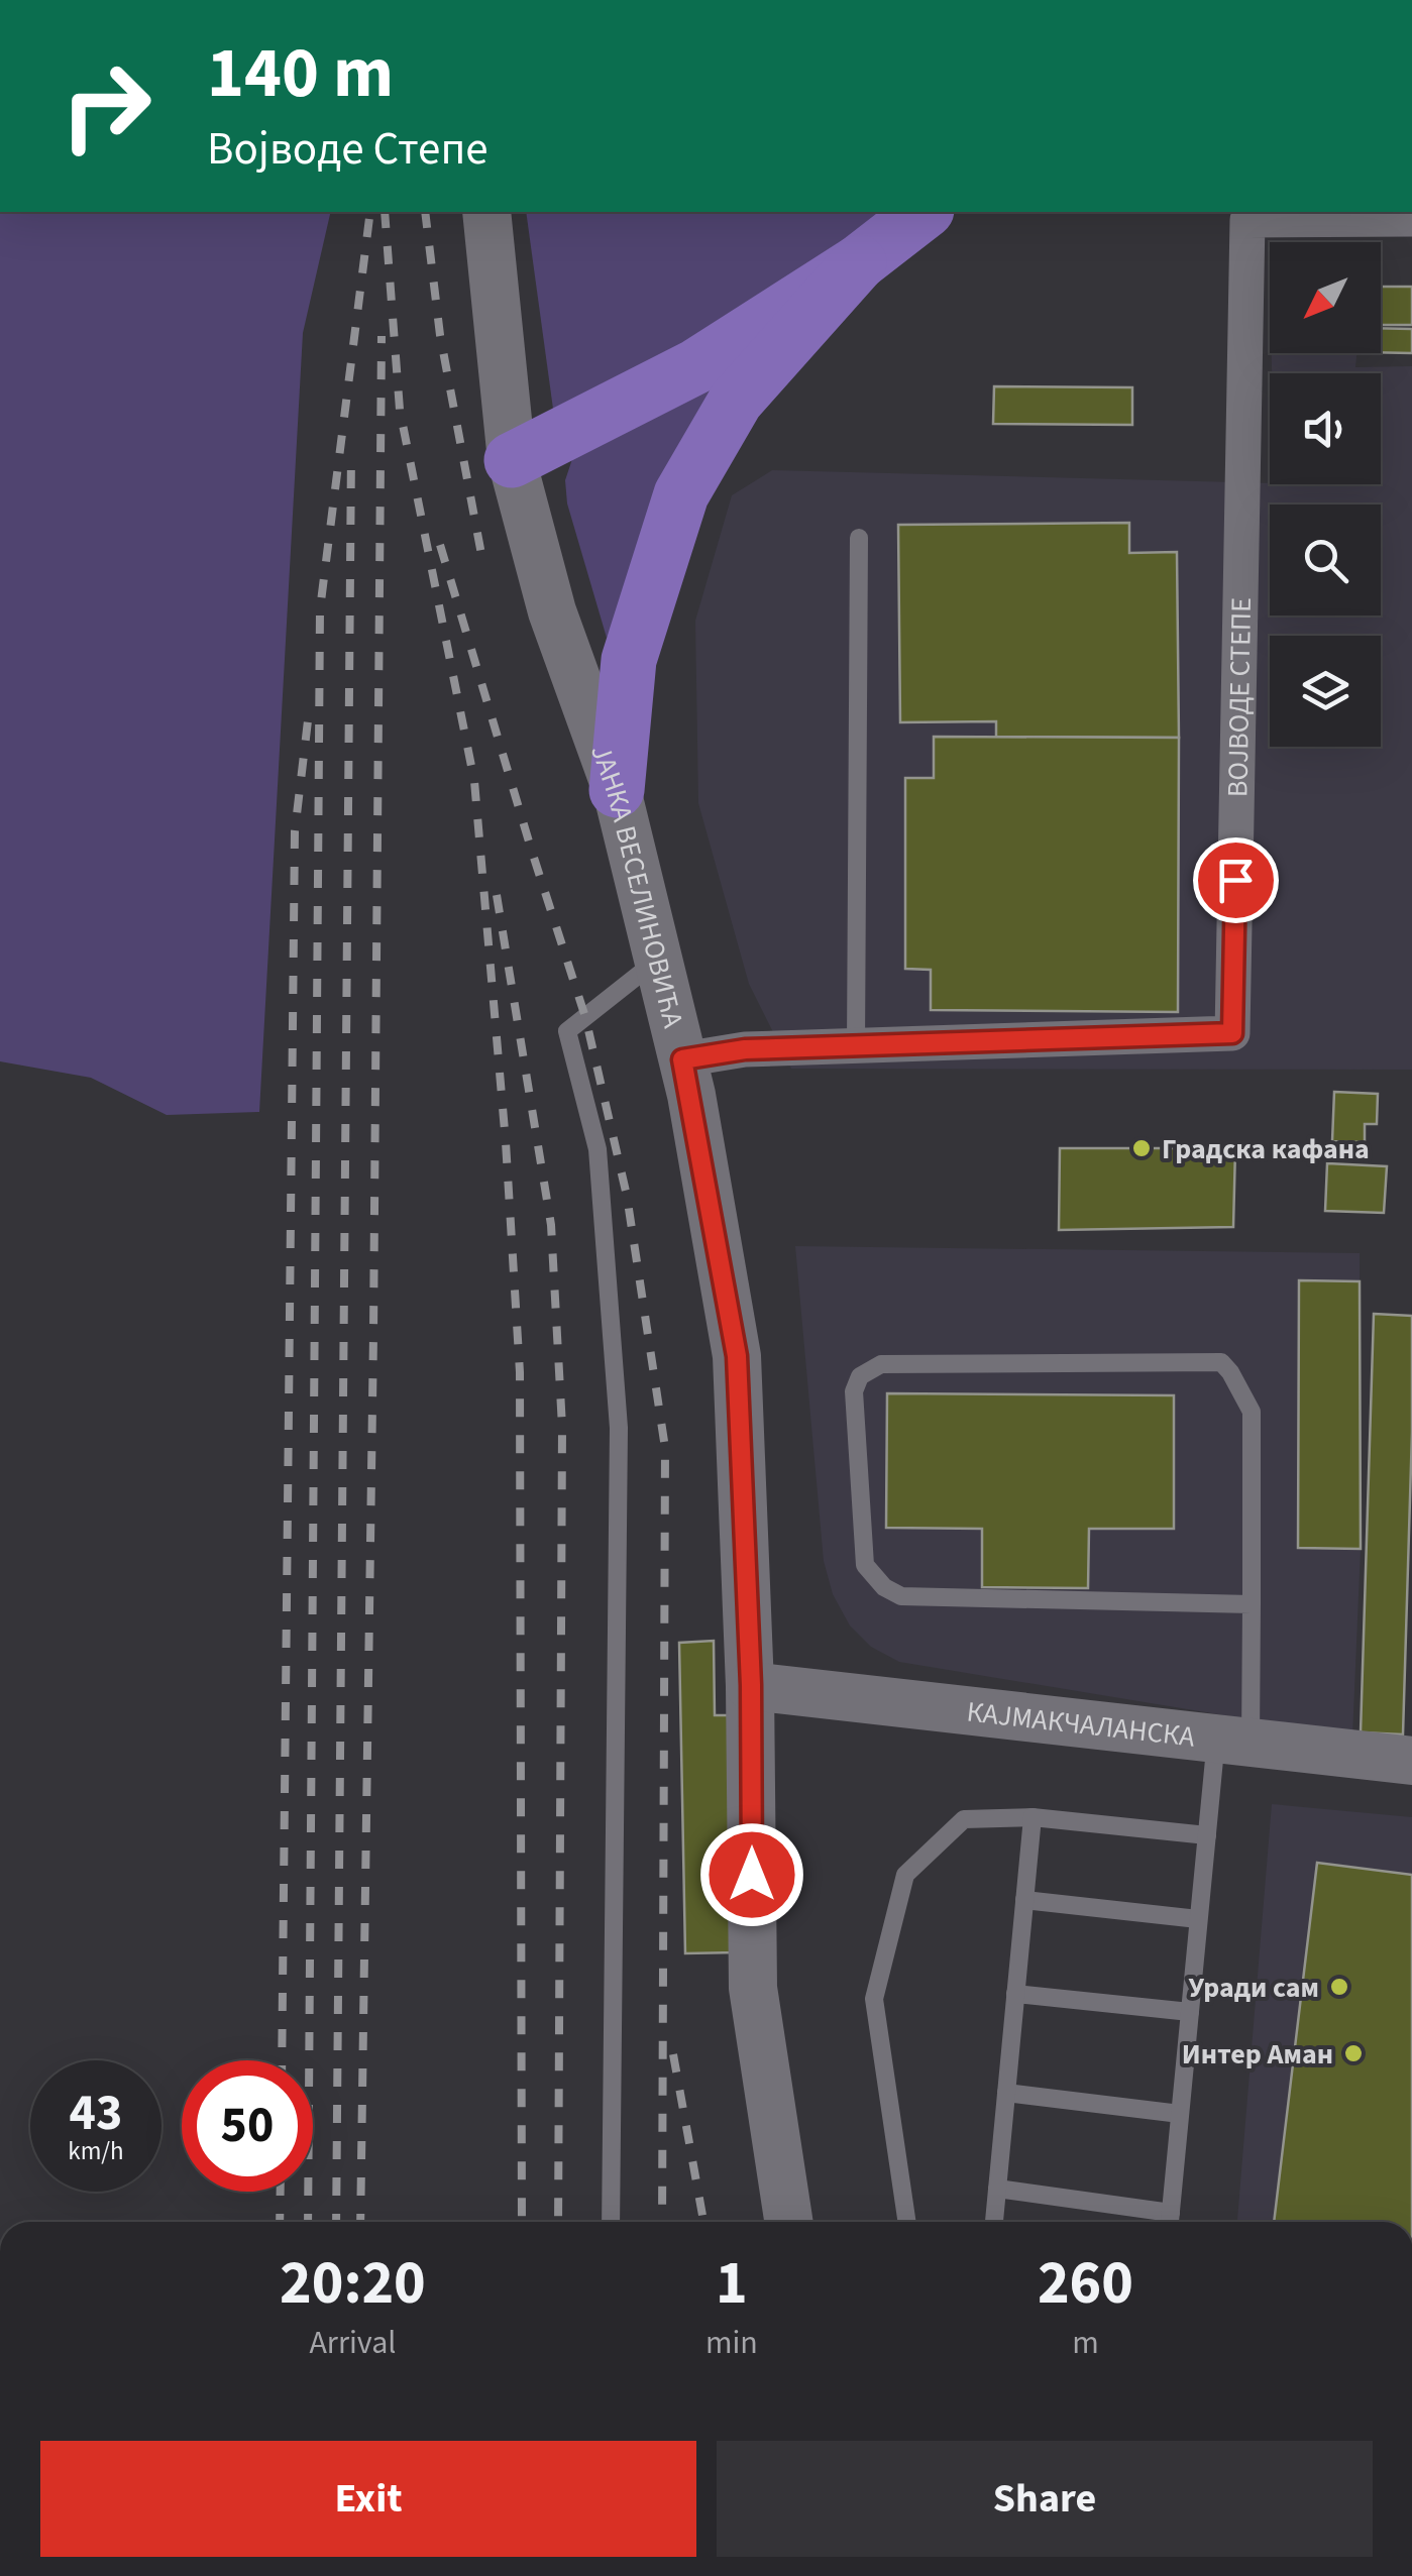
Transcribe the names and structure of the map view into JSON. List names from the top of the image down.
{
  "streets": {
    "main road": ["ЈАНКА ВЕСЕЛИНОВИЋА", "КАЈМАКЧАЛАНСКА"],
    "street": ["ВОЈВОДЕ СТЕПЕ"]
  },
  "crossings": [
    ["ВОЈВОДЕ СТЕПЕ", "ЈАНКА ВЕСЕЛИНОВИЋА"],
    ["ЈАНКА ВЕСЕЛИНОВИЋА", "КАЈМАКЧАЛАНСКА"]
  ],
  "places": ["Градска кафана", "Уради сам", "Интер Аман"],
  "north": "bottom left",
  "page": {
    "turn": ["140 m", "Војводе Степе"],
    "speed": "43 km/h",
    "limit": "50",
    "eta": [
      "20:20",
      "Arrival",
      "1",
      "min",
      "260",
      "m"
    ],
    "buttons": ["Exit", "Share"]
  }
}
